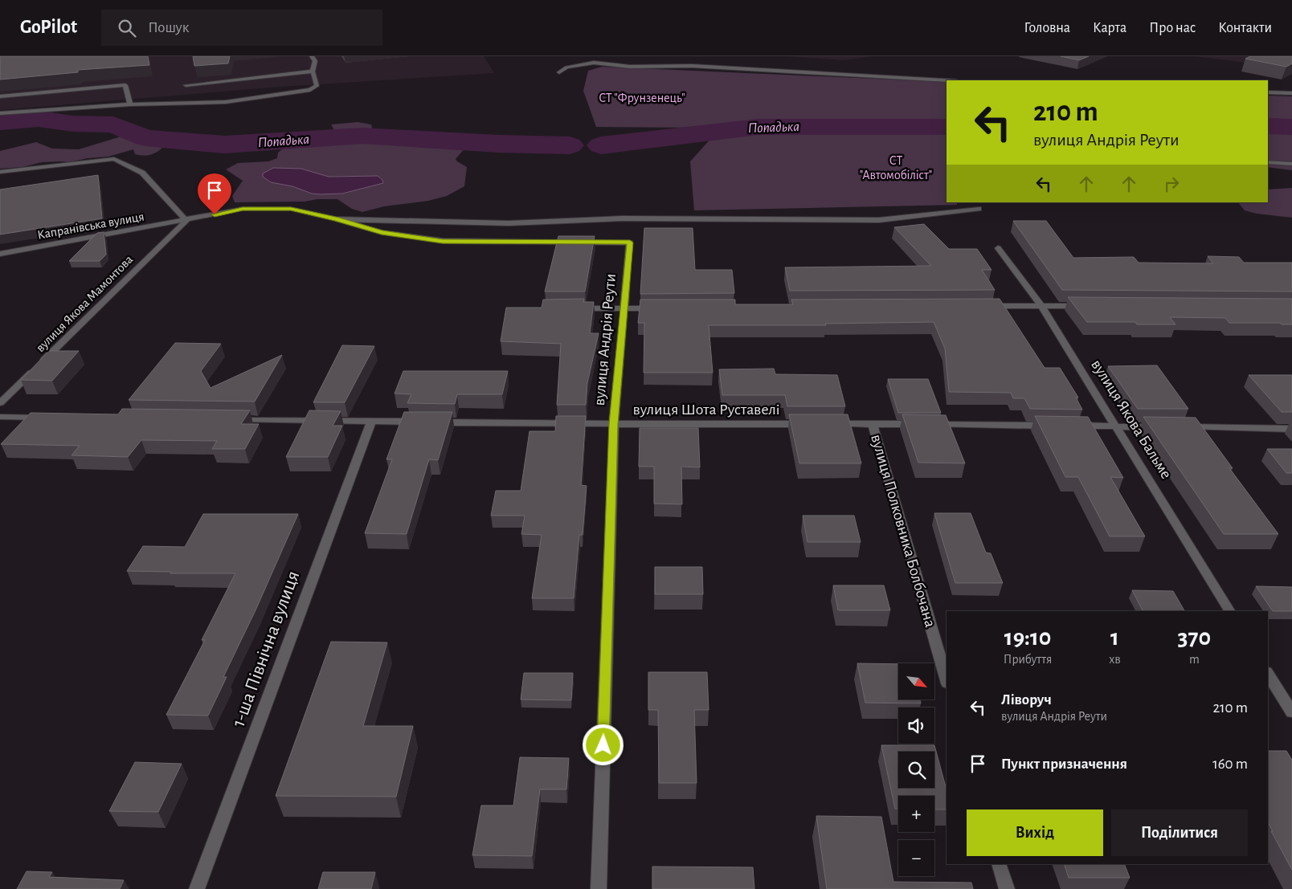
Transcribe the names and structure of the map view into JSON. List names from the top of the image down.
{
  "streets": {
    "street": [
      "Капранівська вулиця",
      "вулиця Якова Мамонтова",
      "вулиця Андрія Реути",
      "вулиця Шота Руставелі",
      "вулиця Якова Бальме",
      "вулиця Полковника Болбочана",
      "1-ша Північна вулиця"
    ]
  },
  "crossings": [
    ["Капранівська вулиця", "вулиця Якова Мамонтова"],
    ["Капранівська вулиця", "вулиця Андрія Реути"],
    ["вулиця Якова Мамонтова", "вулиця Андрія Реути"],
    ["вулиця Андрія Реути", "вулиця Шота Руставелі"],
    ["вулиця Шота Руставелі", "1-ша Північна вулиця"]
  ],
  "water": ["Попадька"],
  "parks": ["СТ \"Фрунзенець\"", "СТ \"Автомобіліст\""],
  "north": "bottom right",
  "page": {
    "header": "GoPilot",
    "search": "Пошук",
    "nav": [
      "Головна",
      "Карта",
      "Про нас",
      "Контакти"
    ],
    "turn": ["210 m", "вулиця Андрія Реути"],
    "eta": [
      "19:10",
      "Прибуття",
      "1",
      "хв",
      "370",
      "m"
    ],
    "map_buttons": ["+", "−"],
    "list": [
      {
        "name": "Ліворуч",
        "note": "вулиця Андрія Реути",
        "value": "210 m"
      },
      {
        "name": "Пункт призначення",
        "value": "160 m"
      }
    ],
    "buttons": ["Вихід", "Поділитися"]
  }
}
